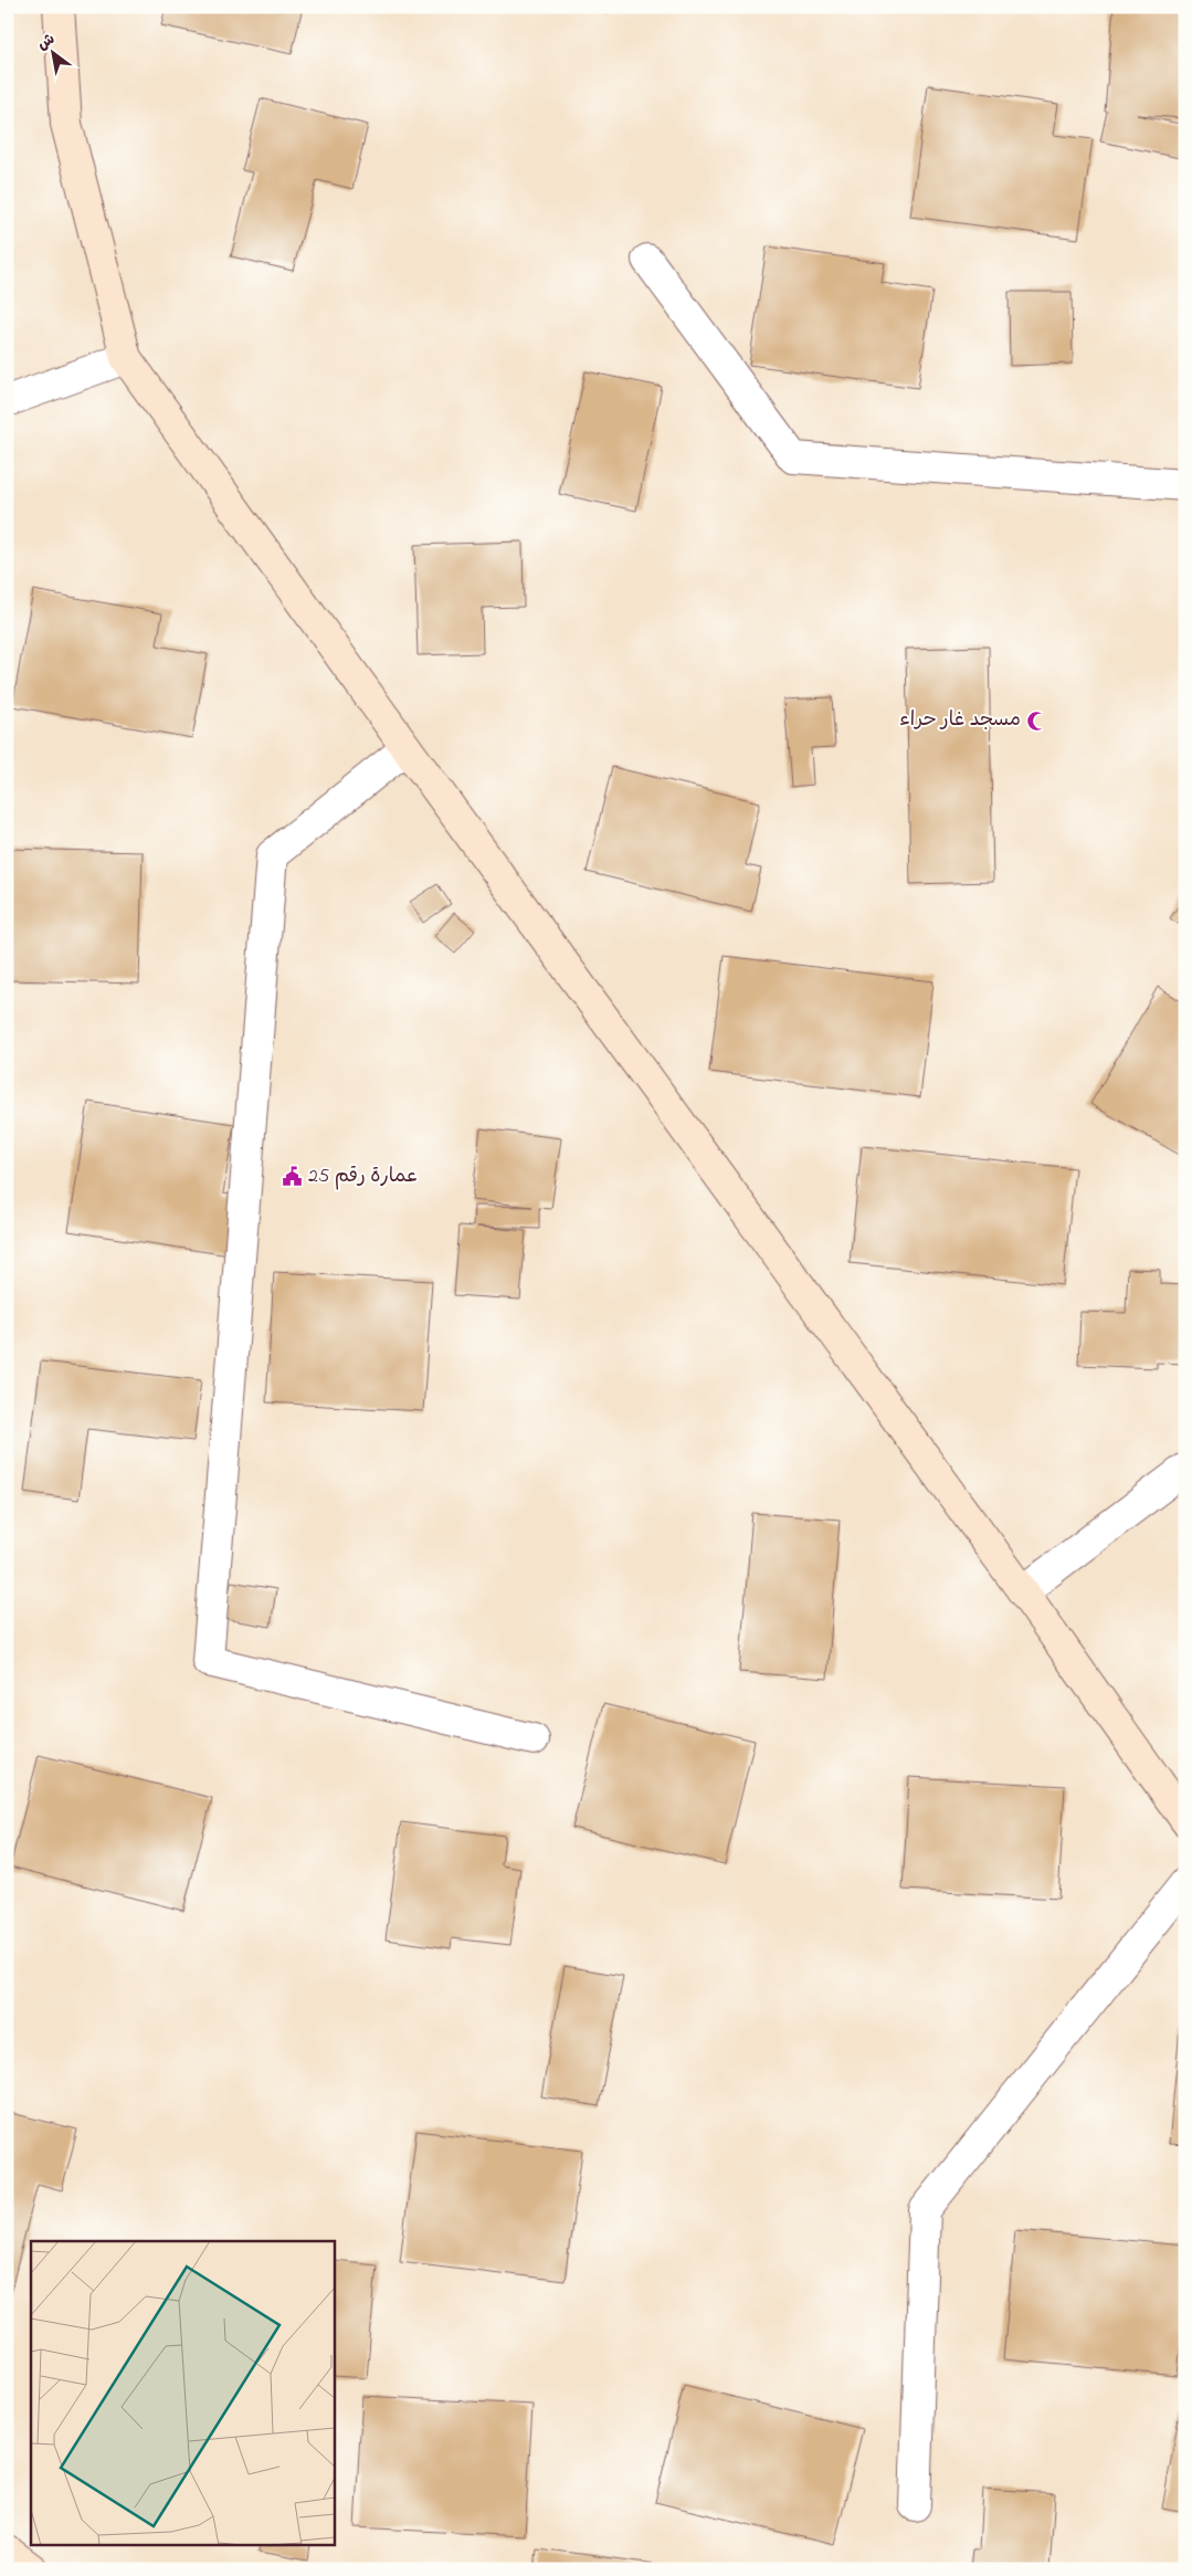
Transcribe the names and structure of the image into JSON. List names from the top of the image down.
{
  "places": {
    "mosque": ["مسجد غار حراء"],
    "public building": ["عمارة رقم 25"]
  },
  "north": "top left"
}
